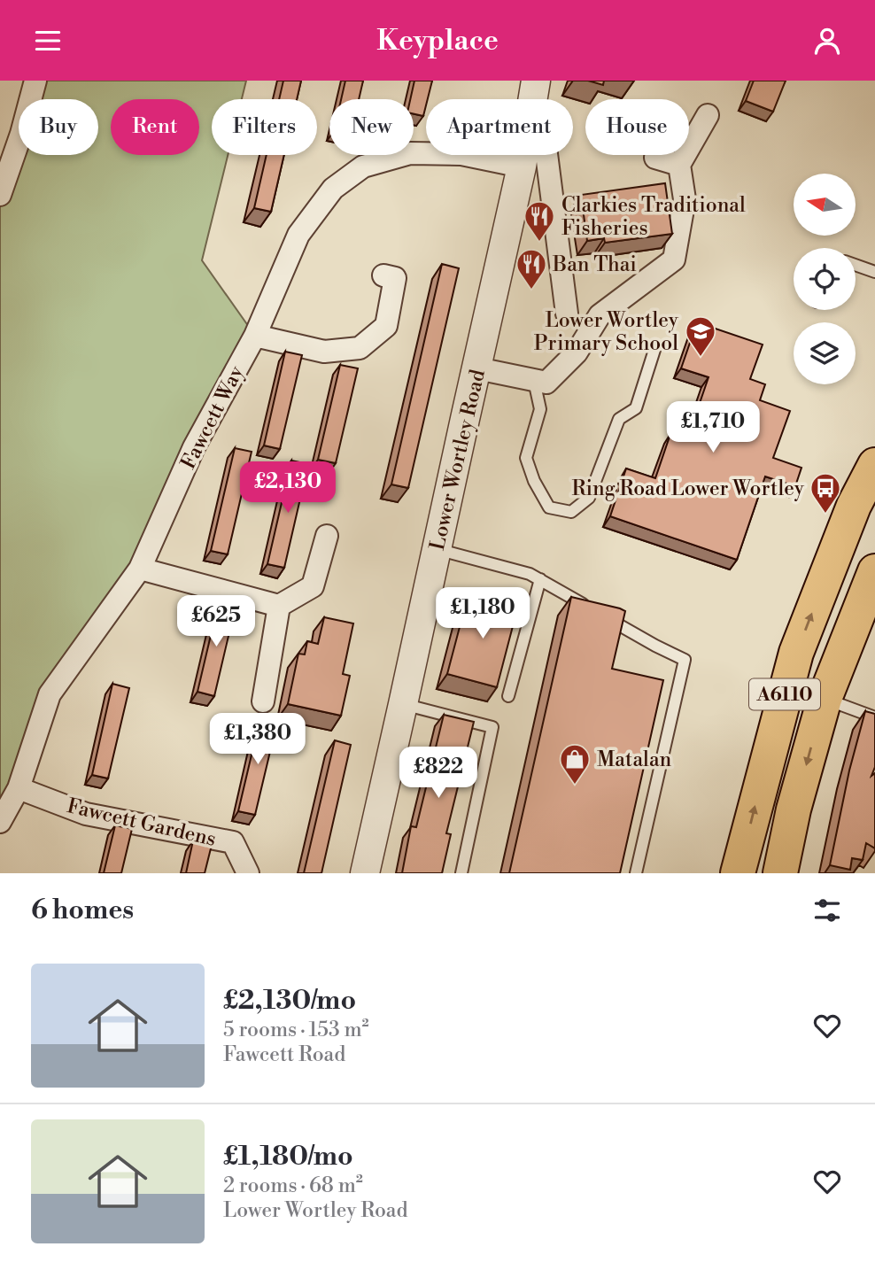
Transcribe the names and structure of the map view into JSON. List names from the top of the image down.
{
  "streets": {
    "highway": ["A6110"],
    "street": ["Fawcett Way", "Lower Wortley Road", "Fawcett Gardens"]
  },
  "crossings": [
    ["Fawcett Way", "Lower Wortley Road"],
    ["Fawcett Way", "Fawcett Gardens"]
  ],
  "places": {
    "restaurant": ["Clarkies Traditional Fisheries", "Ban Thai"],
    "school or university": ["Lower Wortley Primary School"],
    "bus stop": ["Ring Road Lower Wortley"],
    "shop": ["Matalan"]
  },
  "north": "left",
  "page": {
    "header": "Keyplace",
    "chip": [
      "Buy",
      "Rent",
      "Filters",
      "New",
      "Apartment",
      "House"
    ],
    "price": [
      "£1,710",
      "£2,130",
      "£1,180",
      "£625",
      "£1,380",
      "£822"
    ],
    "heading": "6 homes",
    "list": [
      {
        "name": "£2,130/mo",
        "note": "5 rooms · 153 m² · Fawcett Road"
      },
      {
        "name": "£1,180/mo",
        "note": "2 rooms · 68 m² · Lower Wortley Road"
      }
    ]
  }
}
